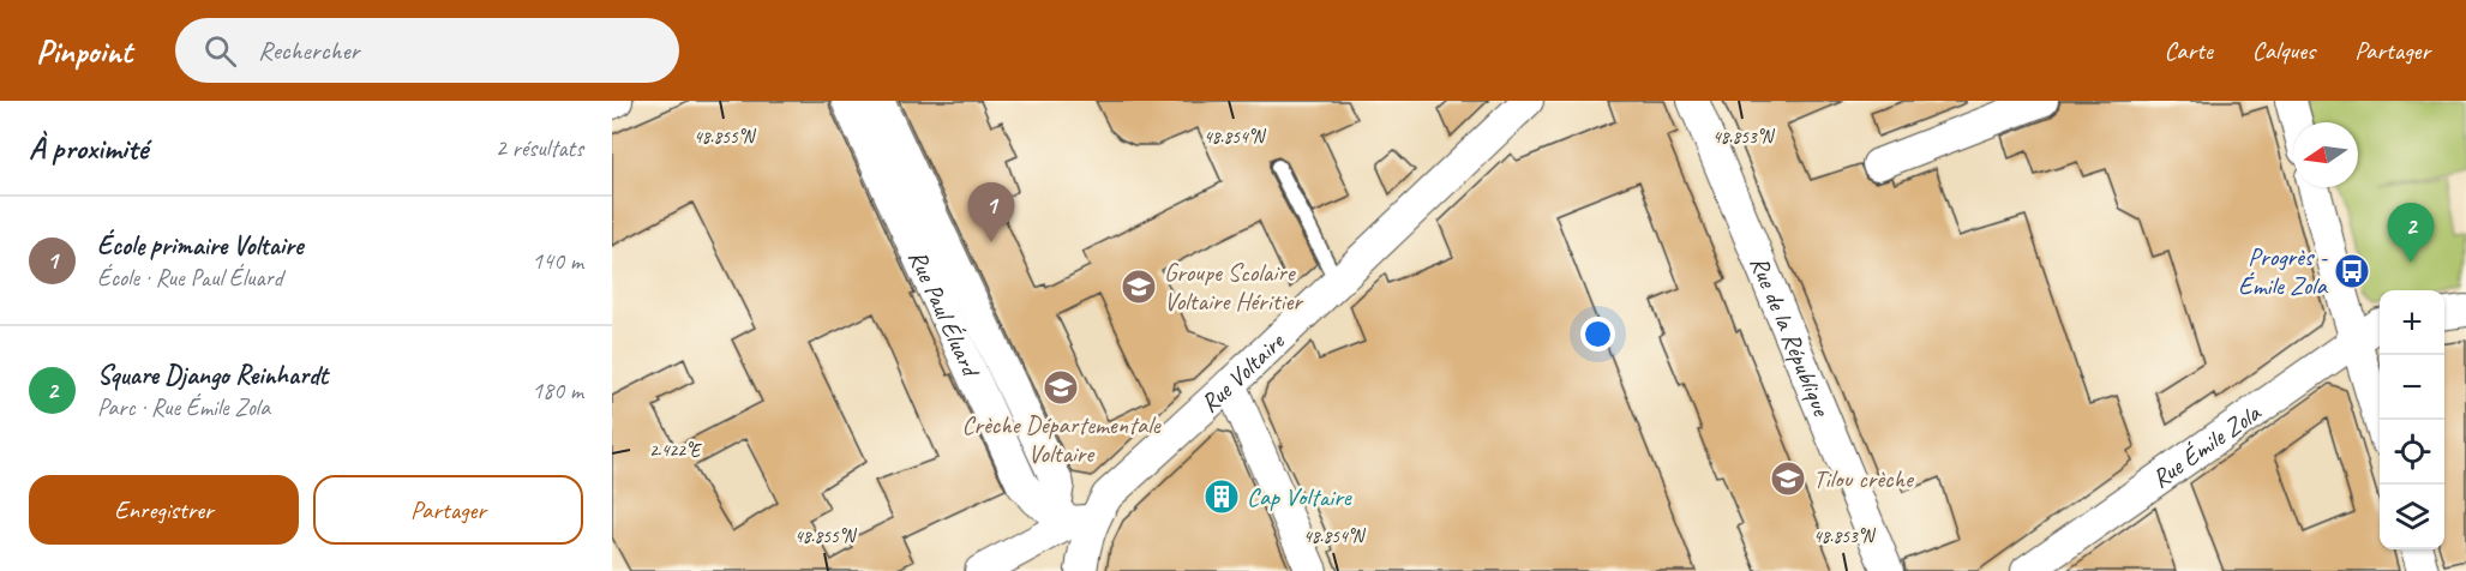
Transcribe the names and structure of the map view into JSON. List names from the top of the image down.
{
  "streets": {
    "street": [
      "Rue Paul Éluard",
      "Rue de la République",
      "Rue Voltaire",
      "Rue Émile Zola"
    ]
  },
  "crossings": [
    ["Rue Paul Éluard", "Rue Voltaire"]
  ],
  "places": {
    "bus stop": ["Progrès - Émile Zola"],
    "school or university": ["Groupe Scolaire Voltaire Héritier", "Crèche Départementale Voltaire", "Tilou crèche"],
    "building": ["Cap Voltaire"]
  },
  "north": "left",
  "page": {
    "header": "Pinpoint",
    "search": "Rechercher",
    "nav": ["Carte", "Calques", "Partager"],
    "heading": ["À proximité", "2 résultats"],
    "pins": ["1", "2"],
    "list": [
      {
        "mark": "1",
        "name": "École primaire Voltaire",
        "note": "École · Rue Paul Éluard",
        "value": "140 m"
      },
      {
        "mark": "2",
        "name": "Square Django Reinhardt",
        "note": "Parc · Rue Émile Zola",
        "value": "180 m"
      }
    ],
    "map_buttons": ["+", "−"],
    "buttons": ["Enregistrer", "Partager"]
  },
  "coordinates": [
    "48.855°N",
    "48.854°N",
    "48.853°N",
    "2.422°E"
  ]
}
